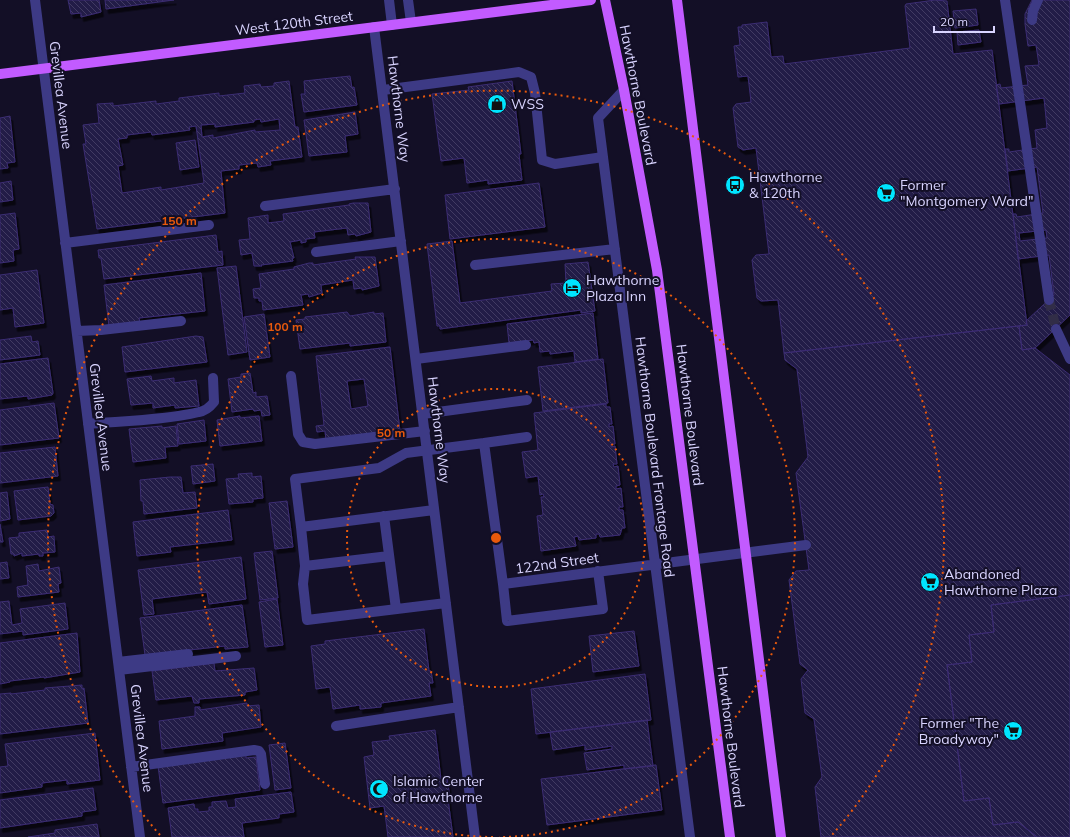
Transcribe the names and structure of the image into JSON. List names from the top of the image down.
{
  "streets": {
    "main road": ["West 120th Street", "Hawthorne Boulevard"],
    "street": [
      "Grevillea Avenue",
      "Hawthorne Way",
      "Hawthorne Boulevard Frontage Road",
      "122nd Street"
    ]
  },
  "crossings": [
    ["West 120th Street", "Grevillea Avenue"],
    ["West 120th Street", "Hawthorne Way"],
    ["Hawthorne Boulevard", "Hawthorne Boulevard Frontage Road"],
    ["Hawthorne Boulevard", "122nd Street"],
    ["Hawthorne Boulevard Frontage Road", "122nd Street"]
  ],
  "places": {
    "shop": ["WSS"],
    "bus stop": ["Hawthorne & 120th"],
    "supermarket": ["Former \"Montgomery Ward\"", "Abandoned Hawthorne Plaza", "Former \"The Broadyway\""],
    "hotel": ["Hawthorne Plaza Inn"],
    "mosque": ["Islamic Center of Hawthorne"]
  },
  "scale_bar": "20 m",
  "rings": ["150 m", "100 m", "50 m"]
}
